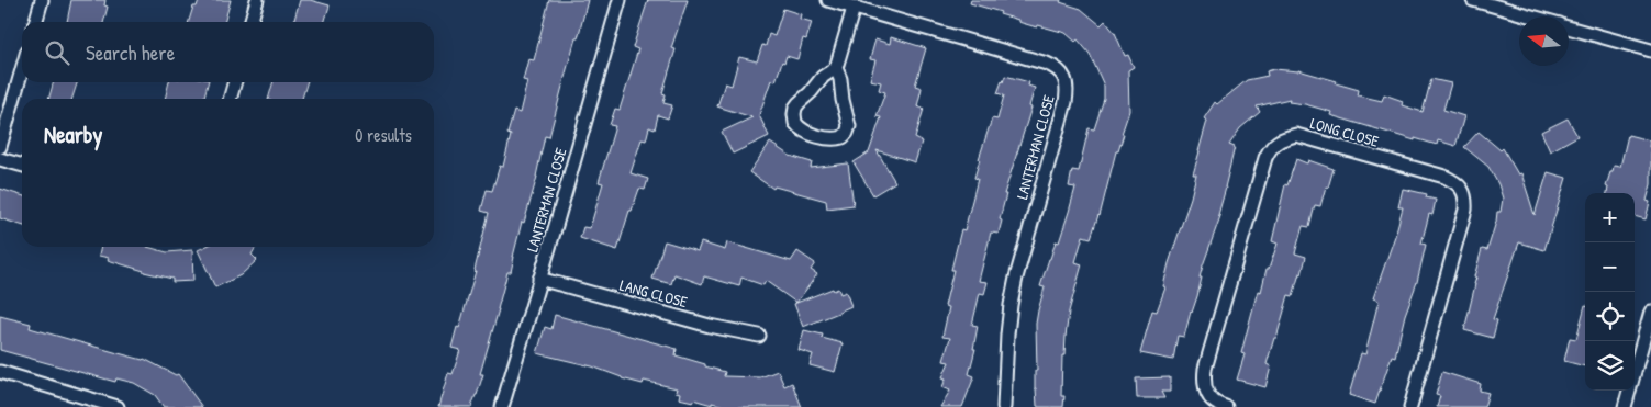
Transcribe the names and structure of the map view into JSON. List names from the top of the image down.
{
  "streets": {
    "street": ["LONG CLOSE", "LANTERMAN CLOSE", "LANG CLOSE"]
  },
  "crossings": [
    ["LANTERMAN CLOSE", "LANG CLOSE"]
  ],
  "north": "left",
  "page": {
    "search": "Search here",
    "heading": ["Nearby", "0 results"],
    "map_buttons": ["+", "−"]
  }
}
